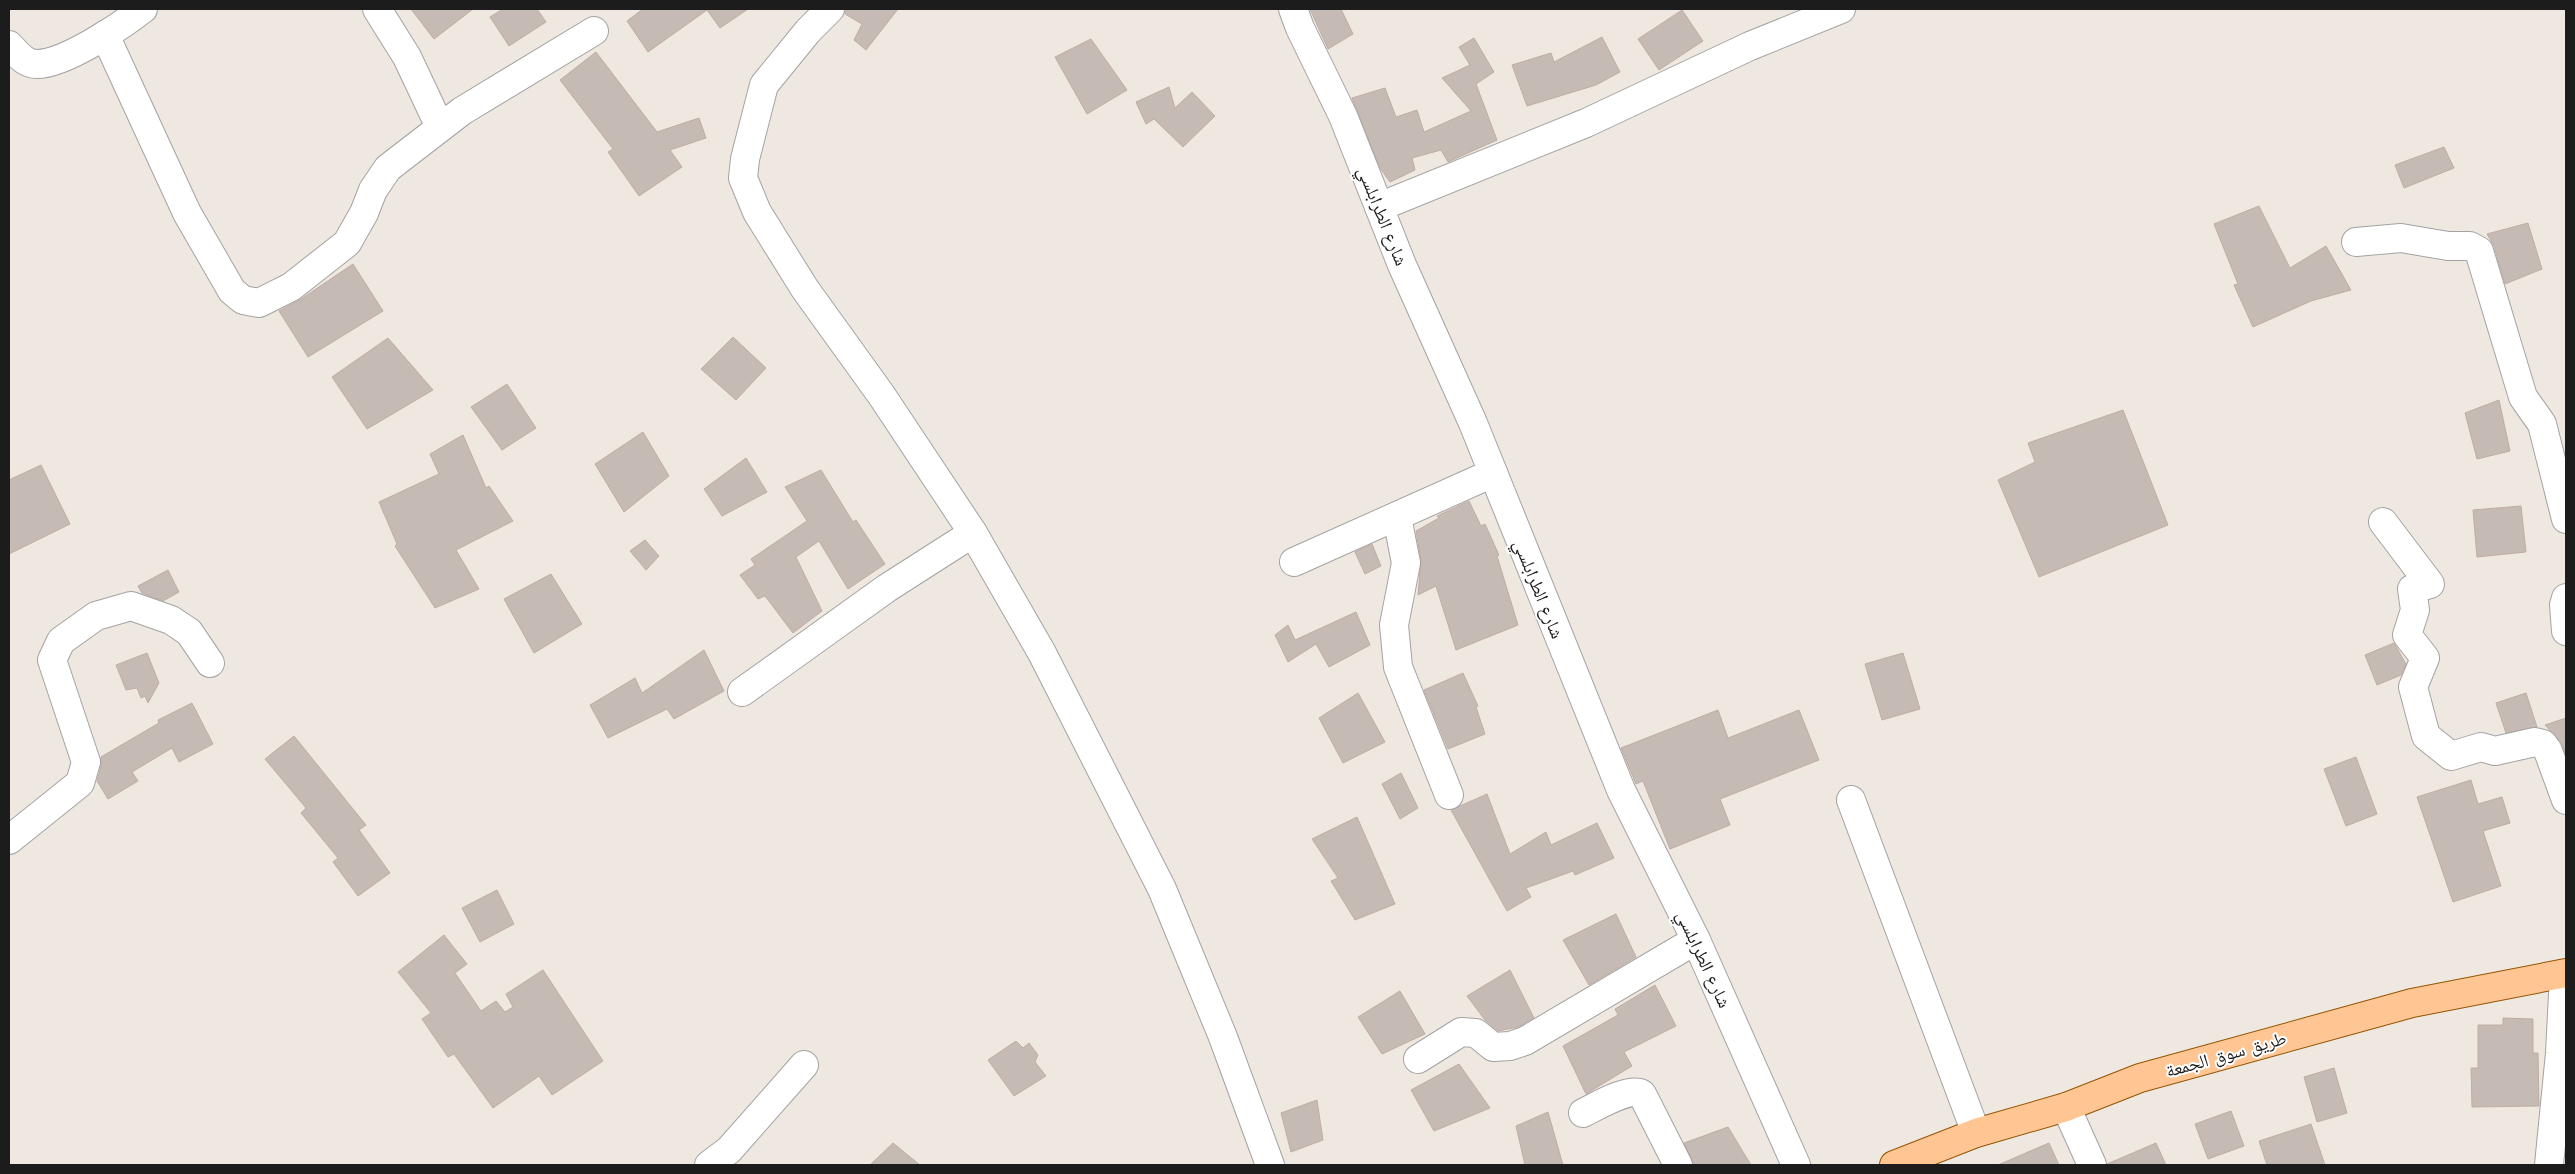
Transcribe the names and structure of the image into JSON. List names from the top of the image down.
{
  "streets": {
    "main road": ["طريق سوق الجمعة"],
    "street": ["شارع الطرابلسي"]
  }
}
